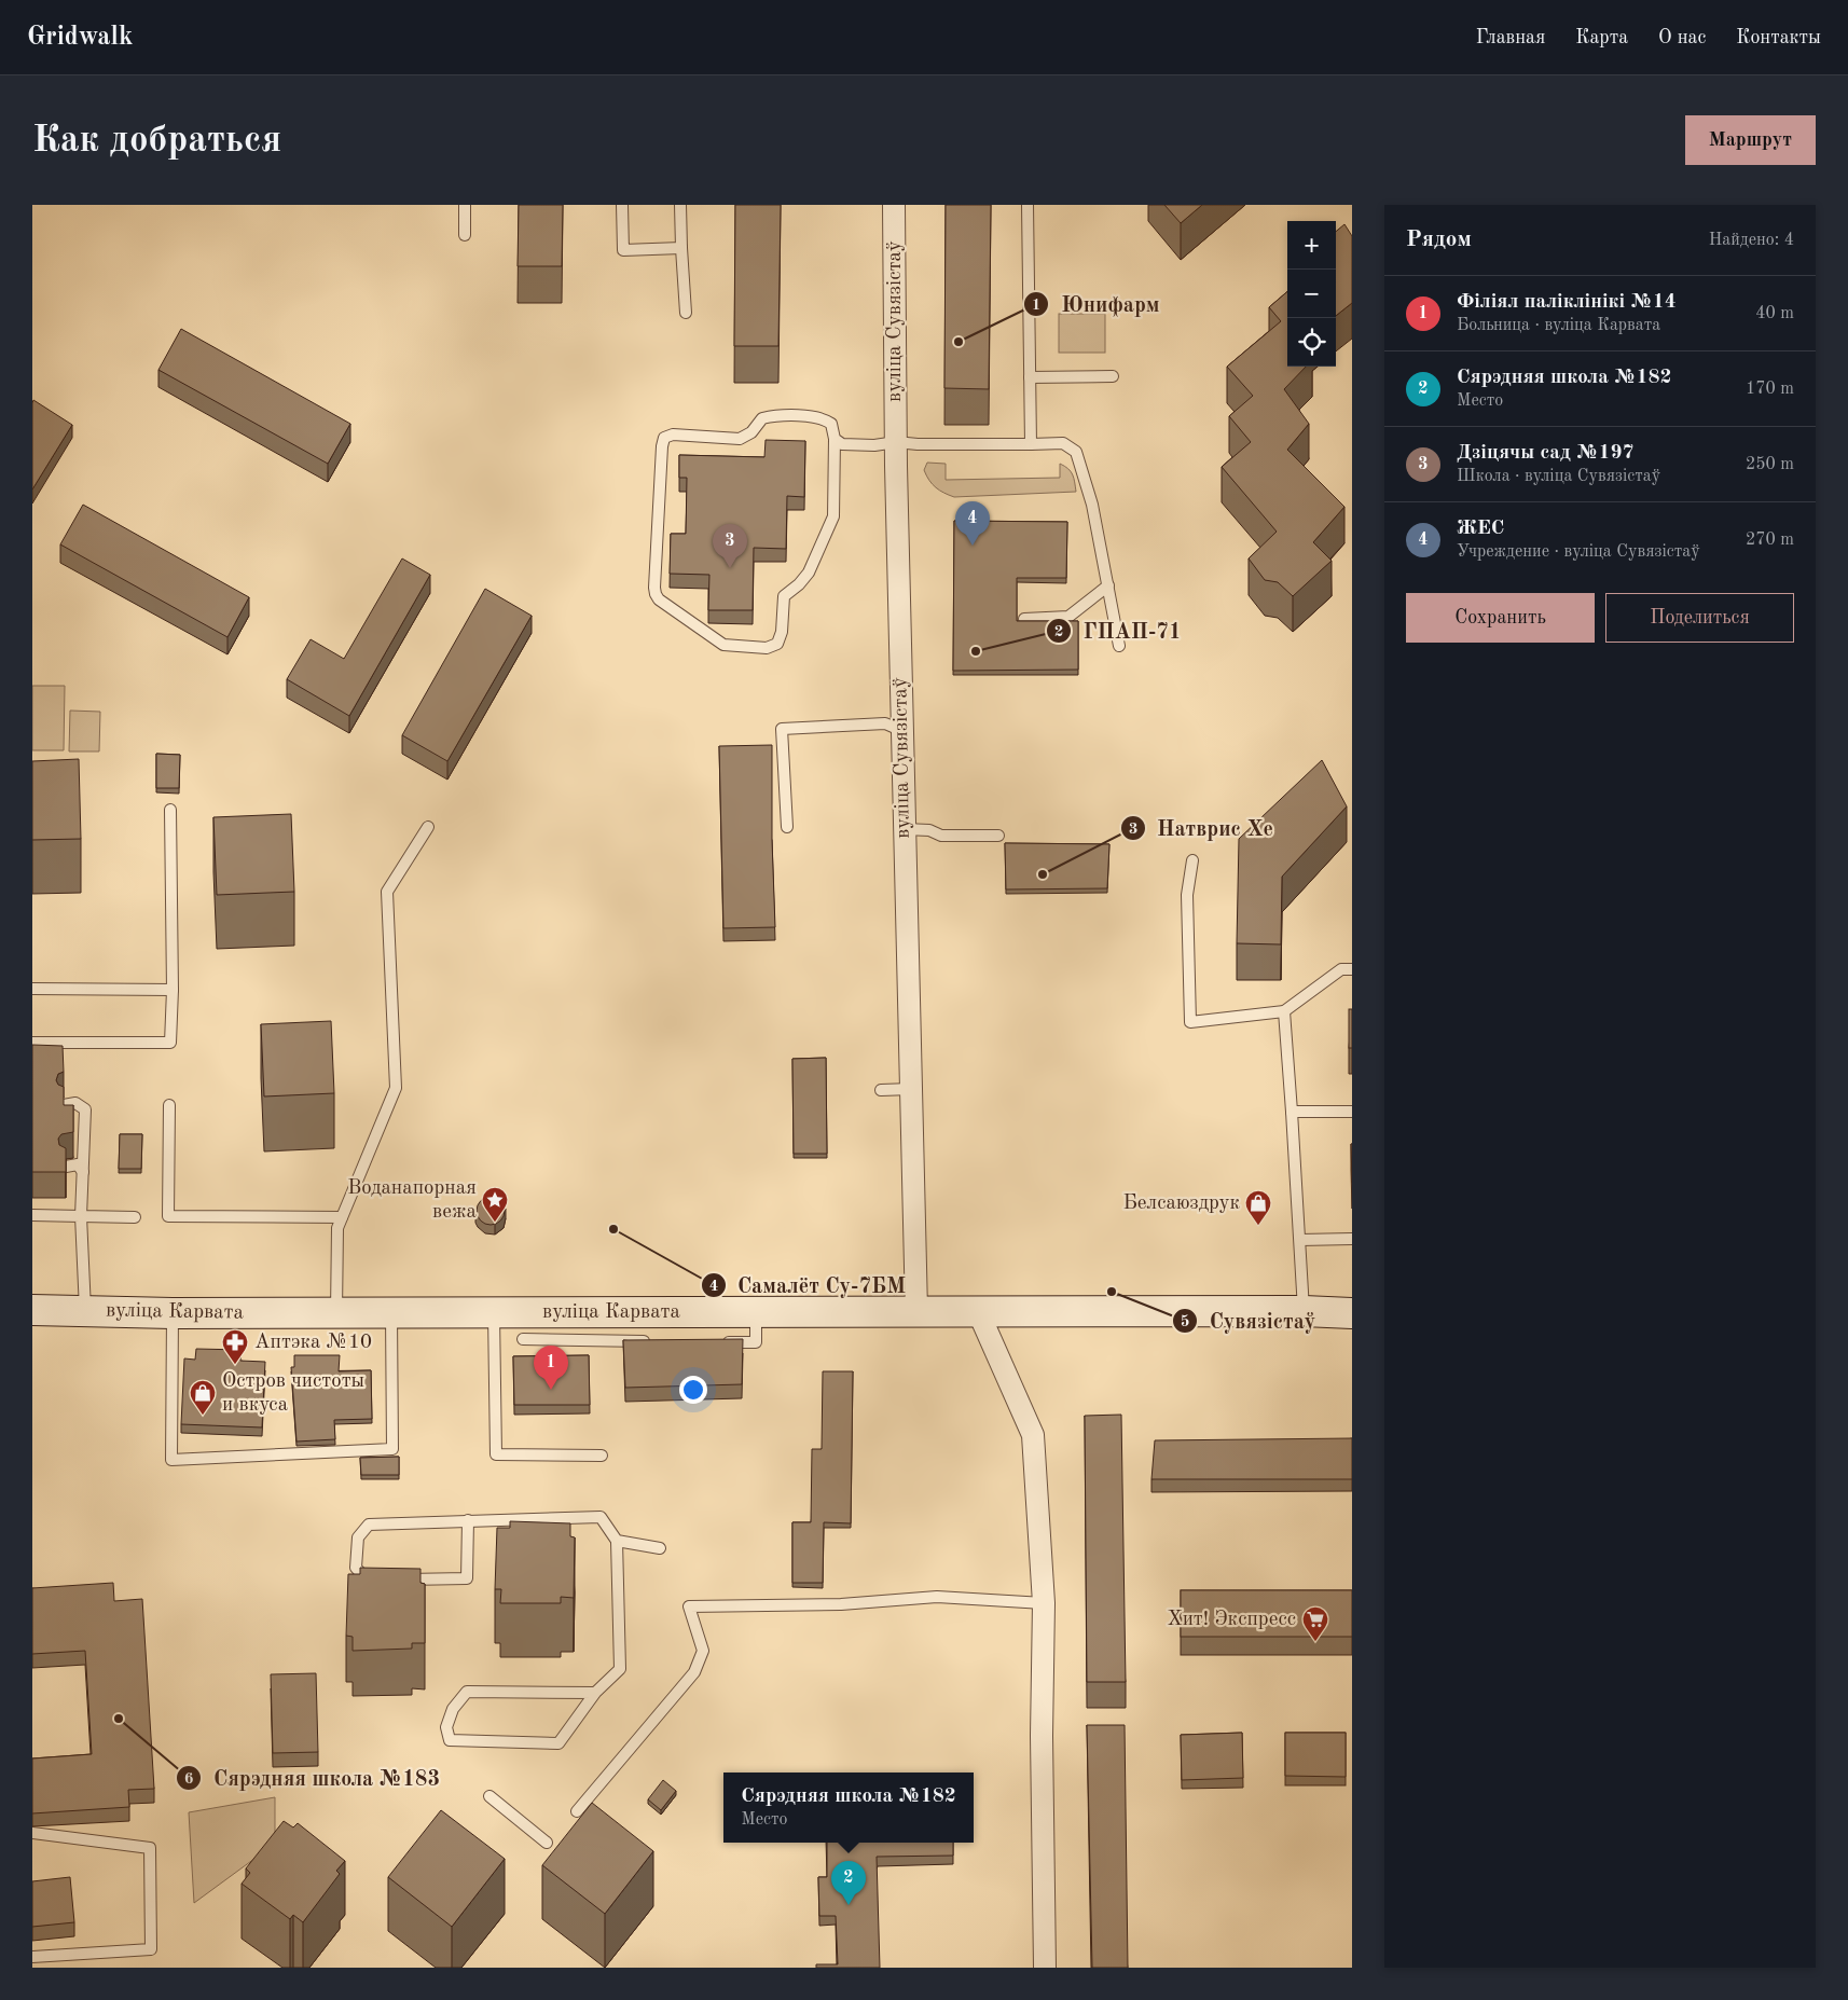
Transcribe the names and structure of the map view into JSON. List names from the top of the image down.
{
  "streets": {
    "street": ["вуліца Сувязістаў", "вуліца Карвата"]
  },
  "crossings": [
    ["вуліца Сувязістаў", "вуліца Карвата"]
  ],
  "places": {
    "other": [
      "Юнифарм",
      "ГПАП-71",
      "Натврис Хе",
      "Самалёт Су-7БМ",
      "Сувязістаў",
      "Сярэдняя школа №183"
    ],
    "place": ["Воданапорная вежа"],
    "shop": ["Белсаюздрук", "Остров чистоты и вкуса"],
    "pharmacy": ["Аптэка №10"],
    "supermarket": ["Хит! Экспресс"]
  },
  "page": {
    "header": "Gridwalk",
    "nav": [
      "Главная",
      "Карта",
      "О нас",
      "Контакты"
    ],
    "buttons": [
      "Маршрут",
      ["Сохранить", "Поделиться"]
    ],
    "title": "Как добраться",
    "heading": ["Рядом", "Найдено: 4"],
    "map_buttons": ["+", "−"],
    "list": [
      {
        "mark": "1",
        "name": "Філіял паліклінікі №14",
        "note": "Больница · вуліца Карвата",
        "value": "40 m"
      },
      {
        "mark": "2",
        "name": "Сярэдняя школа №182",
        "note": "Место",
        "value": "170 m"
      },
      {
        "mark": "3",
        "name": "Дзіцячы сад №197",
        "note": "Школа · вуліца Сувязістаў",
        "value": "250 m"
      },
      {
        "mark": "4",
        "name": "ЖЕС",
        "note": "Учреждение · вуліца Сувязістаў",
        "value": "270 m"
      }
    ],
    "pins": [
      "4",
      "3",
      "1",
      "2"
    ],
    "popup": ["Сярэдняя школа №182", "Место"]
  }
}
